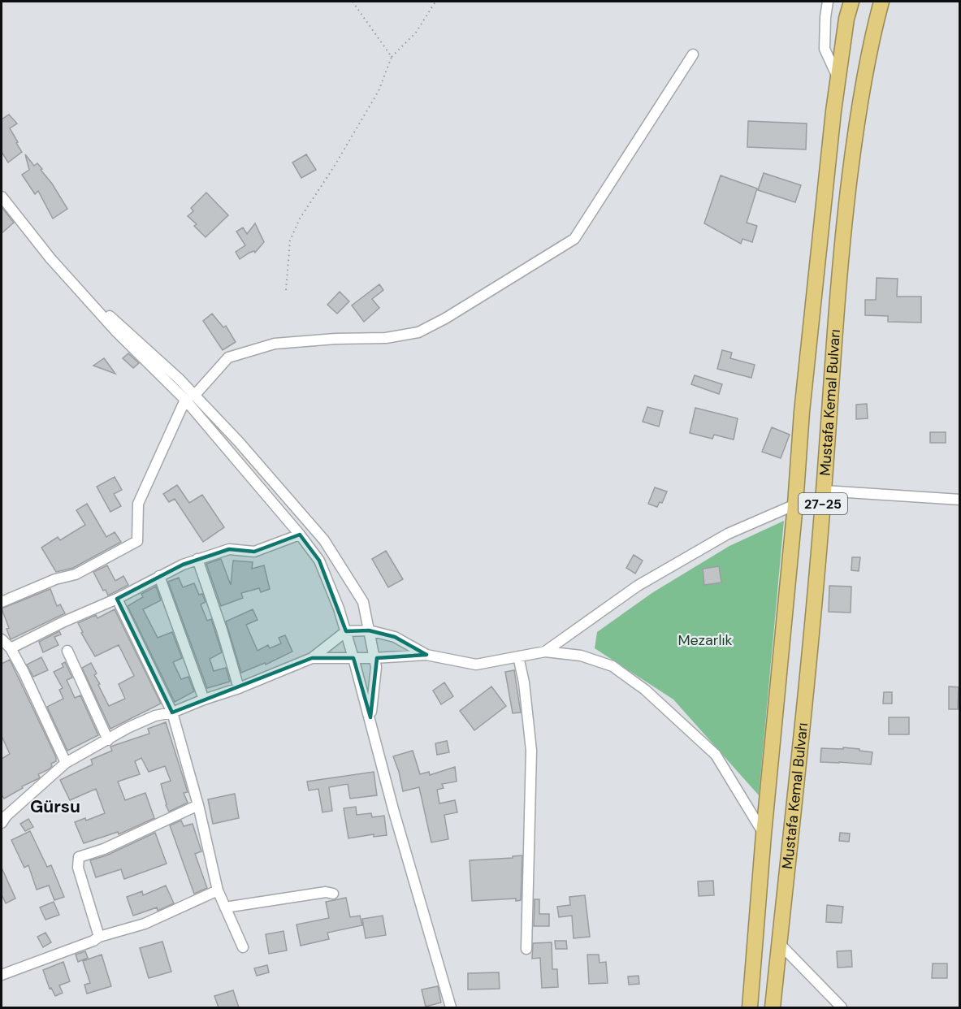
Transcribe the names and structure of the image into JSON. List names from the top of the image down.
{
  "streets": {
    "highway": ["Mustafa Kemal Bulvarı", "27-25"]
  },
  "districts": ["Gürsu"],
  "parks": ["Mezarlık"]
}
